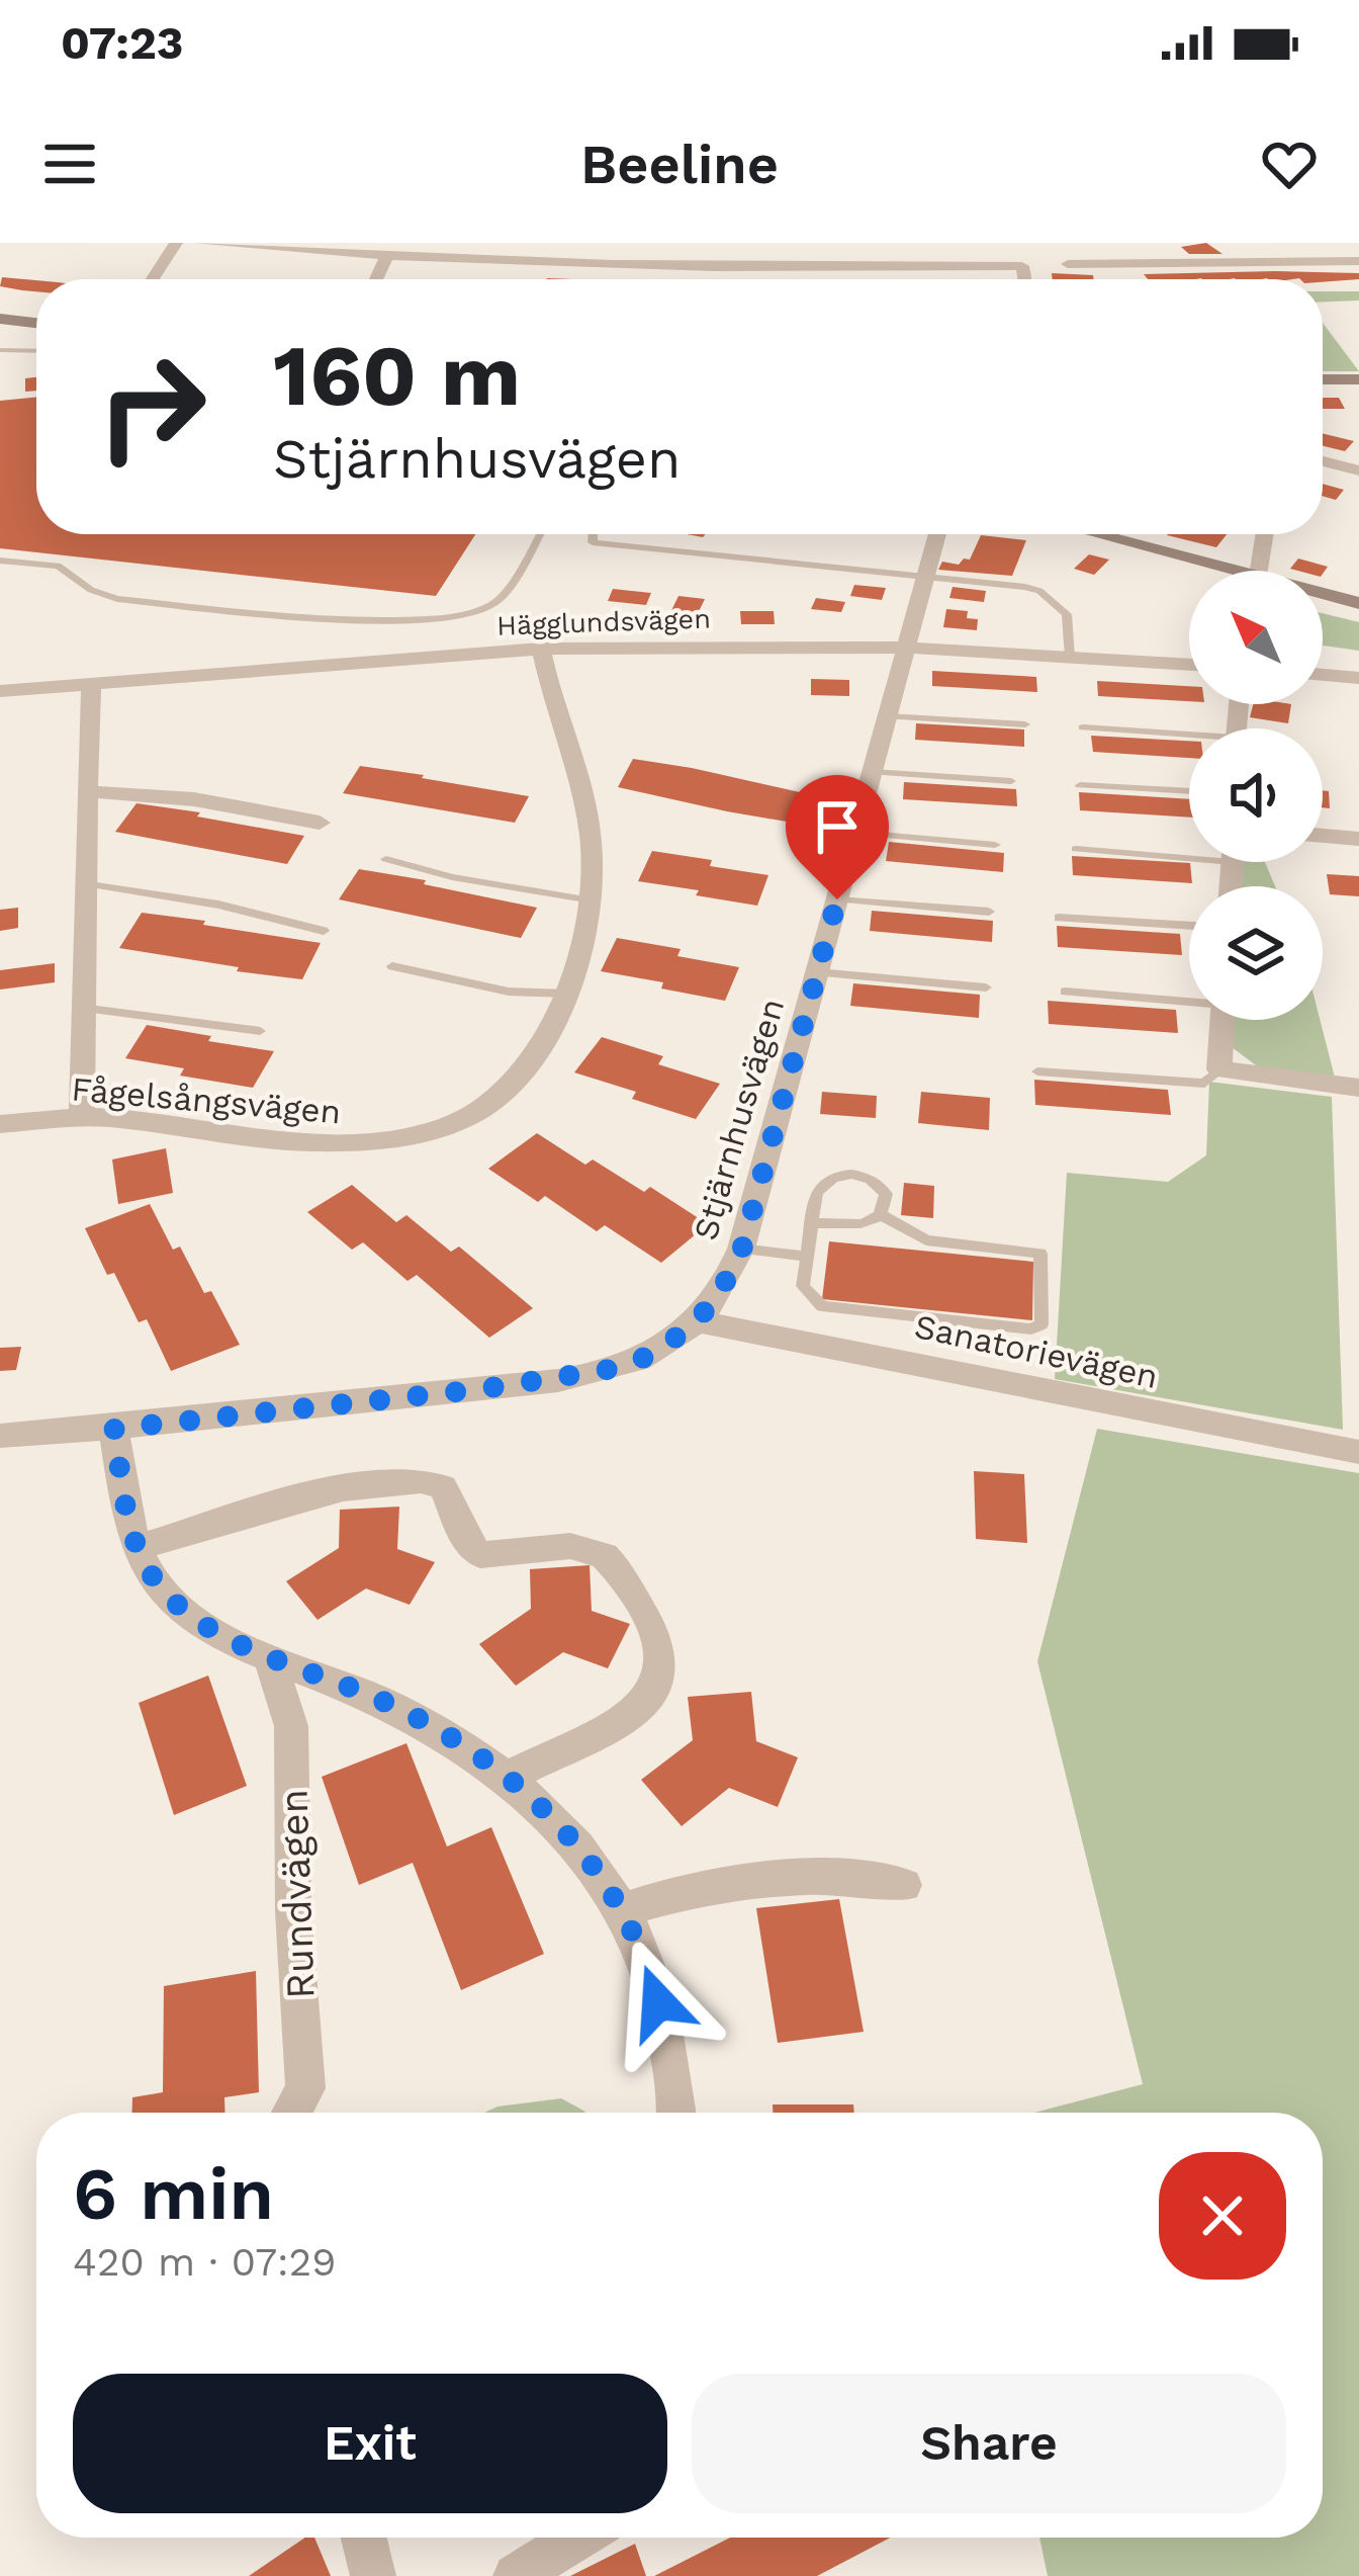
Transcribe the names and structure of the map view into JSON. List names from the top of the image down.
{
  "streets": {
    "street": [
      "Hägglundsvägen",
      "Fågelsångsvägen",
      "Stjärnhusvägen",
      "Sanatorievägen",
      "Rundvägen"
    ]
  },
  "crossings": [
    ["Hägglundsvägen", "Fågelsångsvägen"],
    ["Hägglundsvägen", "Stjärnhusvägen"],
    ["Stjärnhusvägen", "Sanatorievägen"]
  ],
  "north": "top left",
  "page": {
    "status": "07:23",
    "header": "Beeline",
    "turn": ["160 m", "Stjärnhusvägen"],
    "heading": ["6 min", "420 m · 07:29"],
    "buttons": ["Exit", "Share"]
  }
}
